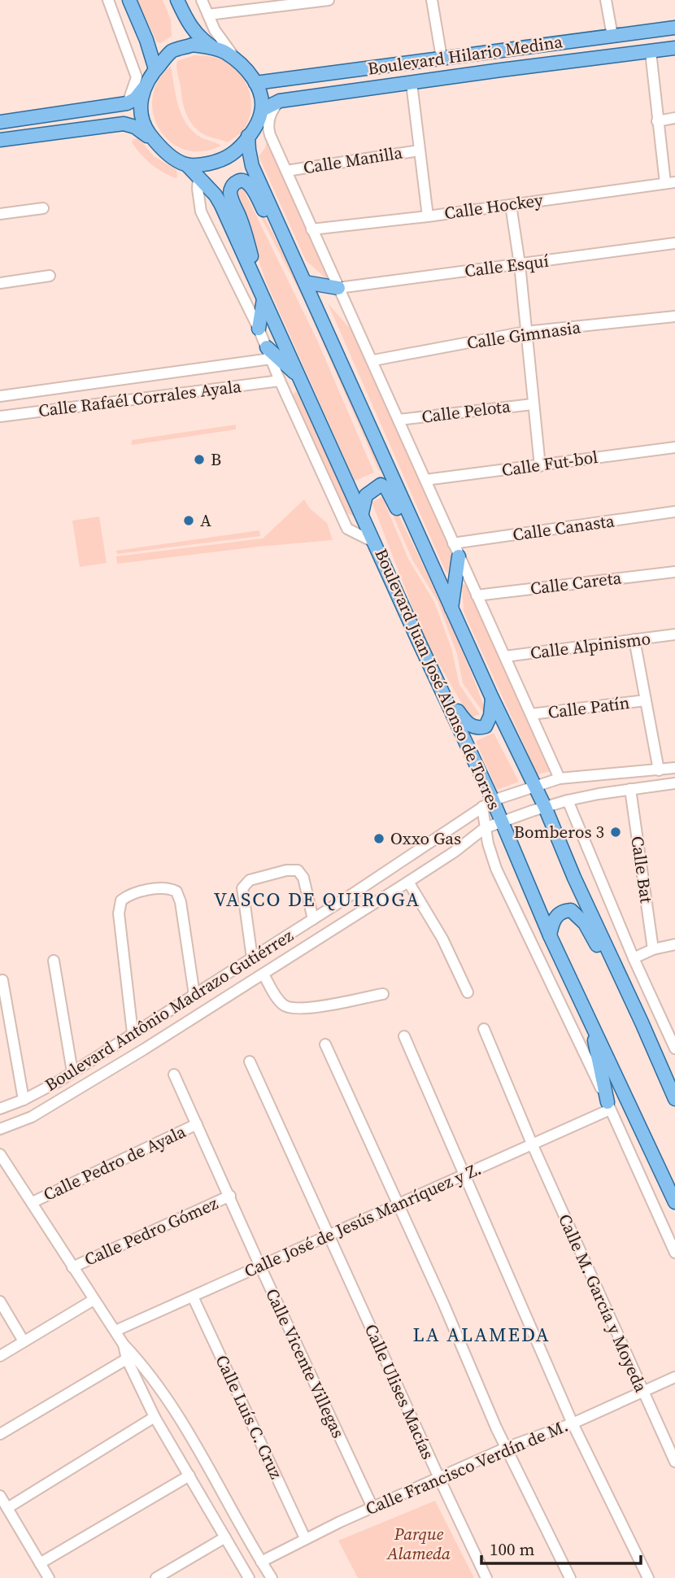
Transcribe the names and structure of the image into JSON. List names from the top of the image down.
{
  "streets": {
    "main road": ["Boulevard Hilario Medina", "Boulevard Juan José Alonso de Torres"],
    "street": [
      "Calle Manilla",
      "Calle Hockey",
      "Calle Esquí",
      "Calle Gimnasia",
      "Calle Rafaél Corrales Ayala",
      "Calle Pelota",
      "Calle Fut-bol",
      "Calle Canasta",
      "Calle Careta",
      "Calle Alpinismo",
      "Calle Patín",
      "Calle Bat",
      "Boulevard Antônio Madrazo Gutiérrez",
      "Calle Pedro de Ayala",
      "Calle José de Jesús Manríquez y Z.",
      "Calle Pedro Gómez",
      "Calle M. García y Moyeda",
      "Calle Vicente Villegas",
      "Calle Ulises Macías",
      "Calle Luís C. Cruz",
      "Calle Francisco Verdín de M."
    ]
  },
  "crossings": [
    ["Boulevard Hilario Medina", "Boulevard Juan José Alonso de Torres"],
    ["Boulevard Juan José Alonso de Torres", "Boulevard Antônio Madrazo Gutiérrez"],
    ["Calle Bat", "Boulevard Antônio Madrazo Gutiérrez"],
    ["Calle Pedro de Ayala", "Calle Vicente Villegas"],
    ["Calle José de Jesús Manríquez y Z.", "Calle M. García y Moyeda"],
    ["Calle José de Jesús Manríquez y Z.", "Calle Vicente Villegas"],
    ["Calle José de Jesús Manríquez y Z.", "Calle Ulises Macías"],
    ["Calle José de Jesús Manríquez y Z.", "Calle Luís C. Cruz"],
    ["Calle Pedro Gómez", "Calle Vicente Villegas"],
    ["Calle M. García y Moyeda", "Calle Francisco Verdín de M."],
    ["Calle Vicente Villegas", "Calle Francisco Verdín de M."],
    ["Calle Ulises Macías", "Calle Francisco Verdín de M."],
    ["Calle Luís C. Cruz", "Calle Francisco Verdín de M."]
  ],
  "districts": ["VASCO DE QUIROGA", "LA ALAMEDA"],
  "parks": ["Parque Alameda"],
  "places": [
    "B",
    "A",
    "Bomberos 3",
    "Oxxo Gas"
  ],
  "scale_bar": "100 m"
}
